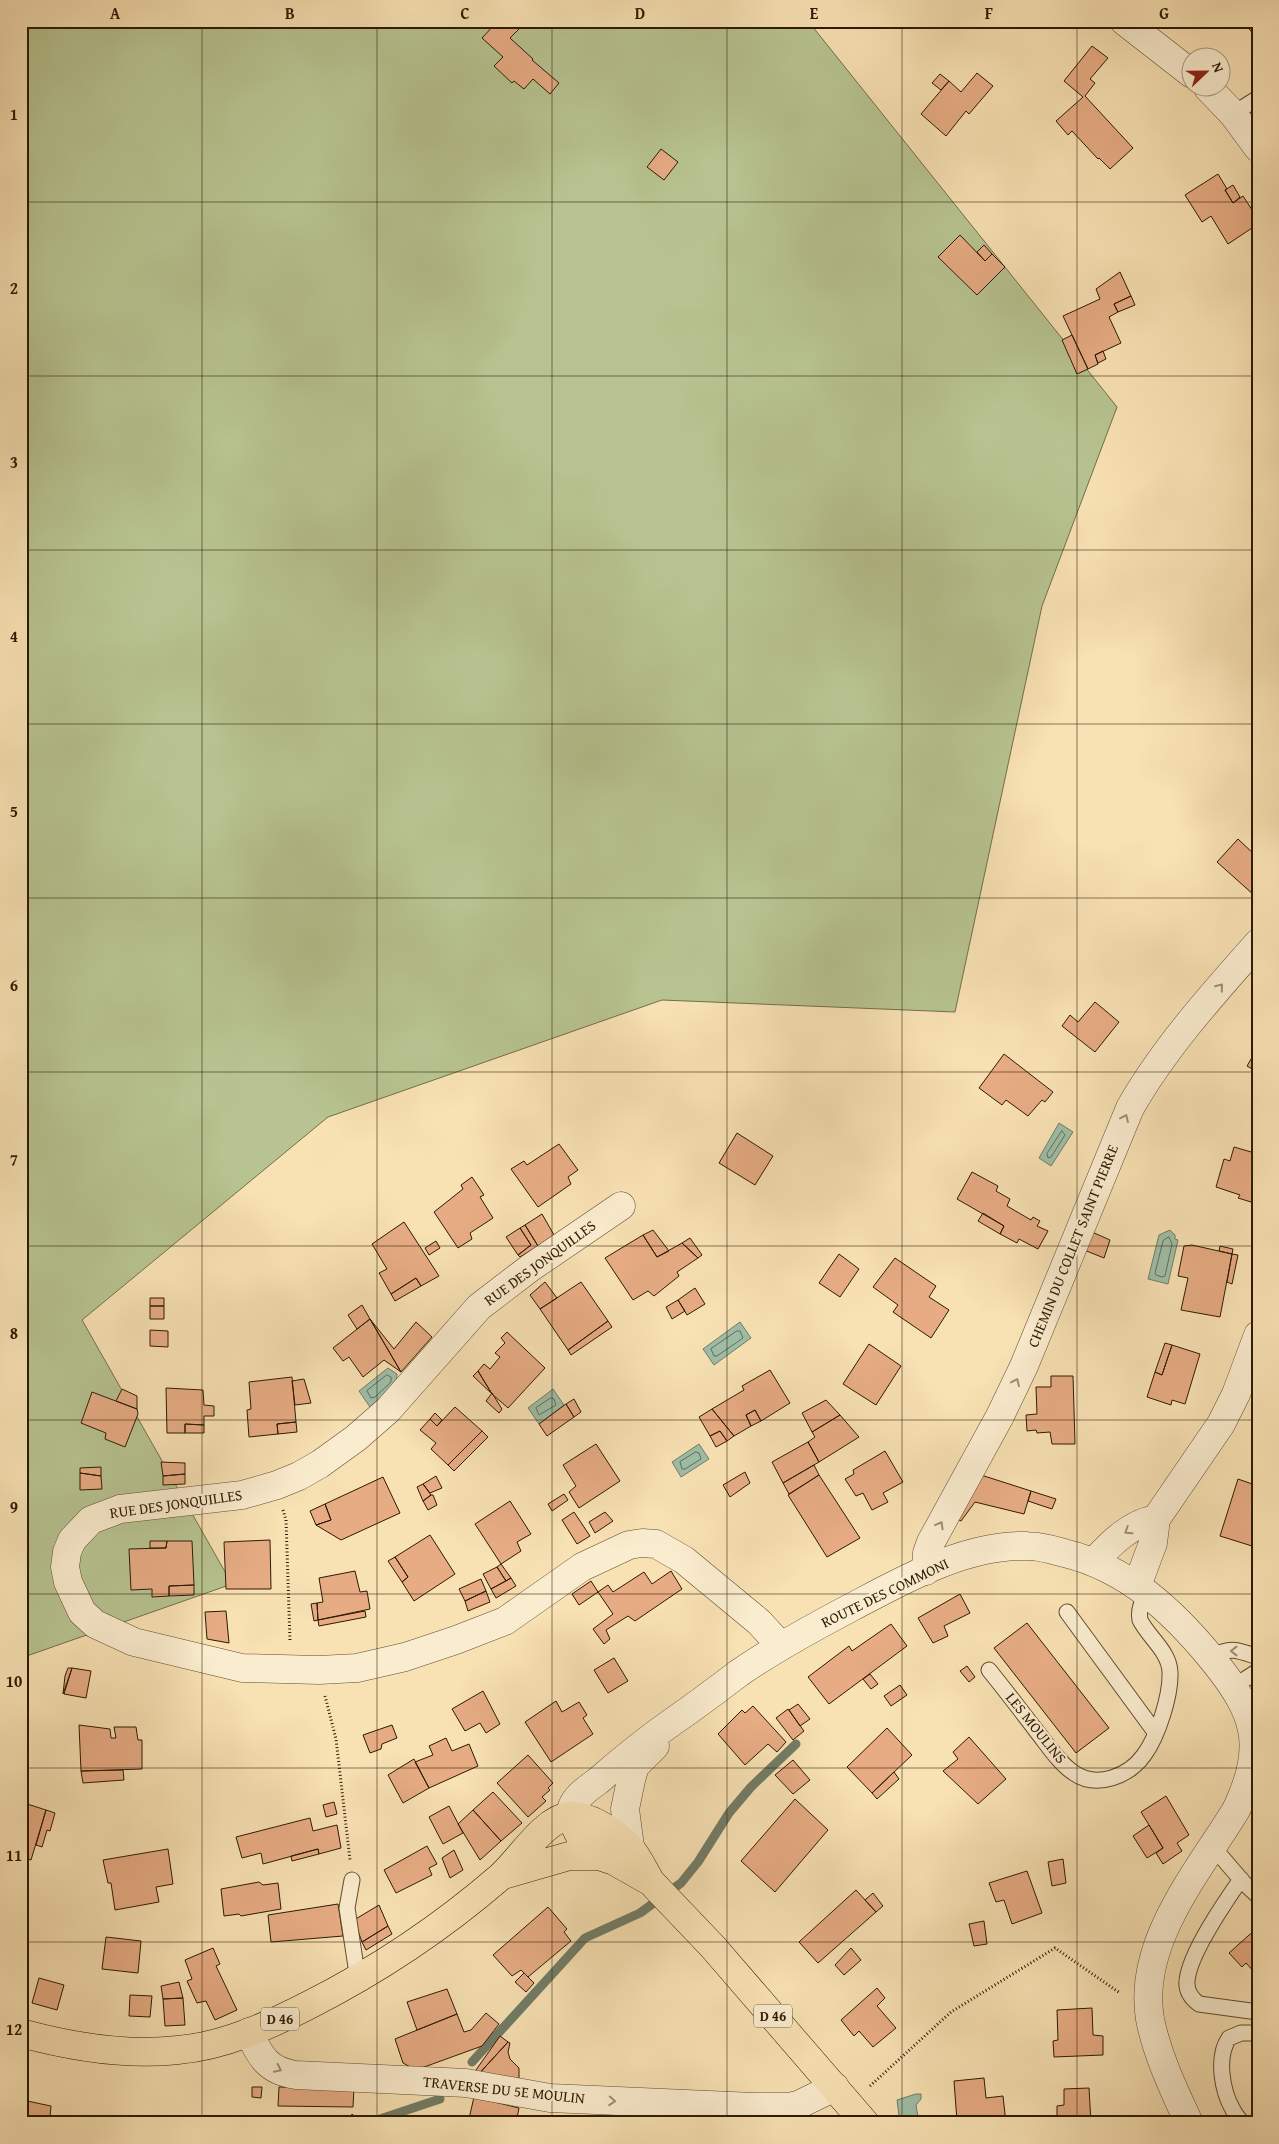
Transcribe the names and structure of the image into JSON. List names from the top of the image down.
{
  "streets": {
    "main road": ["D 46"],
    "street": [
      "CHEMIN DU COLLET SAINT PIERRE",
      "RUE DES JONQUILLES",
      "ROUTE DES COMMONI",
      "TRAVERSE DU 5E MOULIN"
    ],
    "lane": ["LES MOULINS"]
  },
  "crossings": [
    ["CHEMIN DU COLLET SAINT PIERRE", "ROUTE DES COMMONI"],
    ["RUE DES JONQUILLES", "ROUTE DES COMMONI"],
    ["ROUTE DES COMMONI", "LES MOULINS"],
    ["ROUTE DES COMMONI", "D 46"],
    ["D 46", "TRAVERSE DU 5E MOULIN"]
  ],
  "one_way": ["TRAVERSE DU 5E MOULIN"],
  "north": "right",
  "grid": {
    "columns": [
      "A",
      "B",
      "C",
      "D",
      "E",
      "F",
      "G"
    ],
    "rows": [
      "1",
      "2",
      "3",
      "4",
      "5",
      "6",
      "7",
      "8",
      "9",
      "10",
      "11",
      "12"
    ]
  }
}
